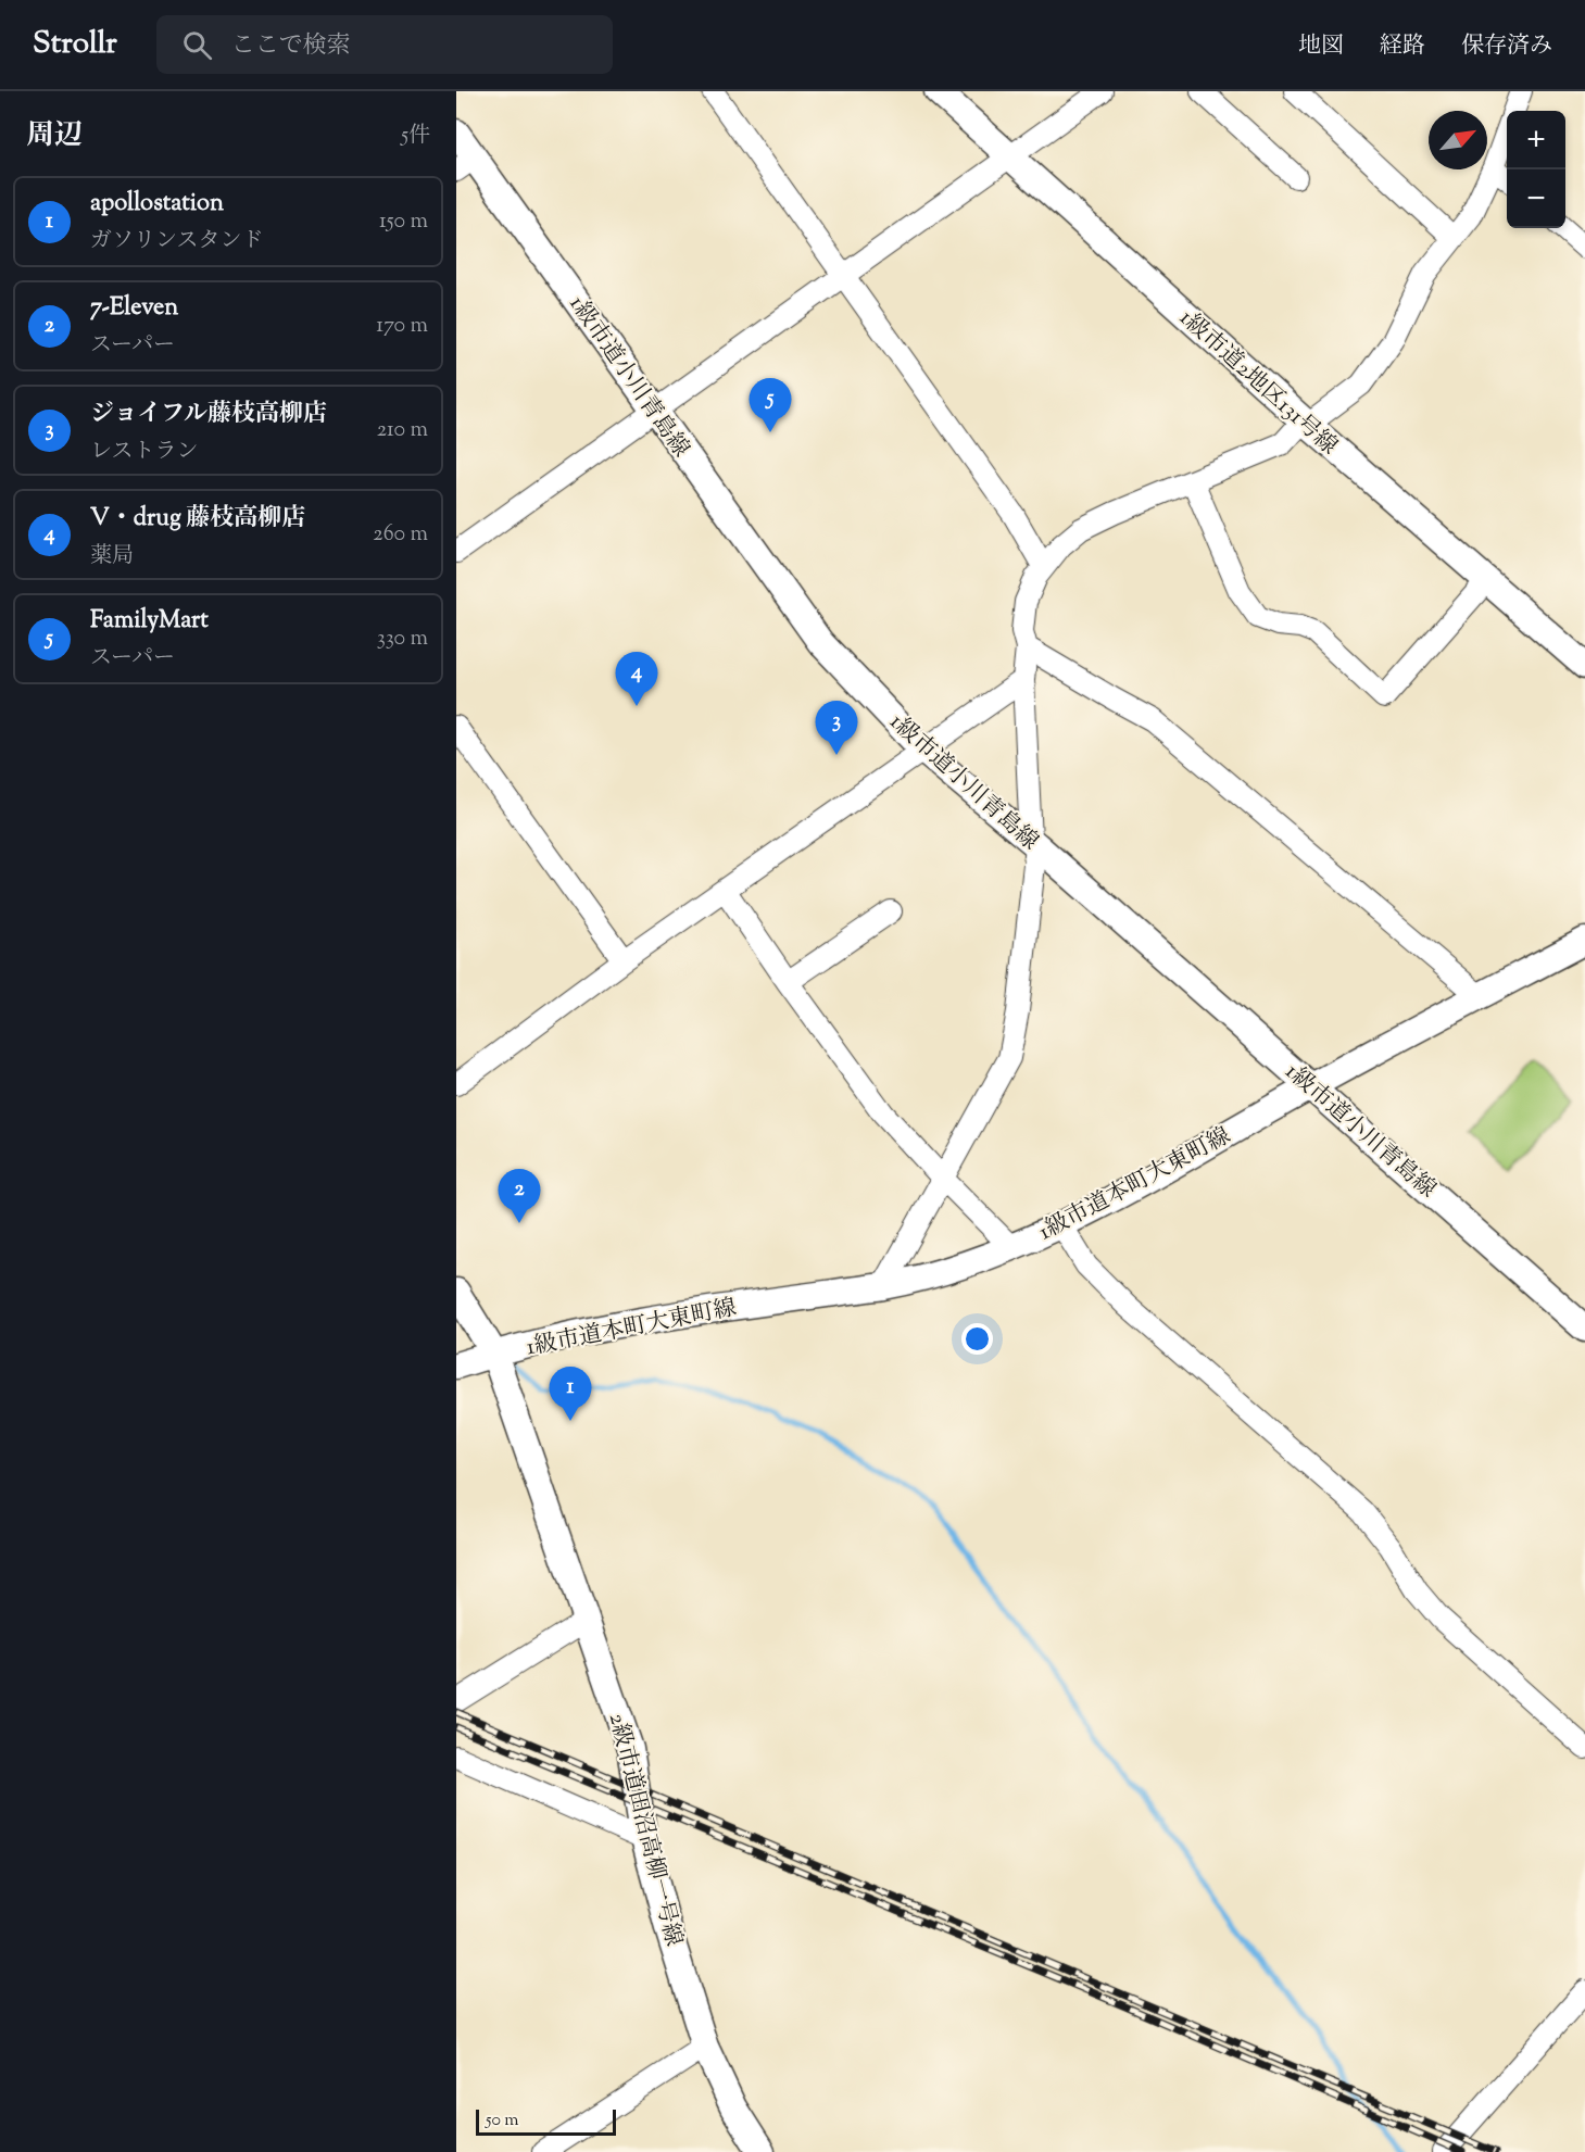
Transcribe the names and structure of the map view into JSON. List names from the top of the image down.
{
  "streets": {
    "street": [
      "1級市道小川青島線",
      "1級市道2地区131号線",
      "1級市道本町大東町線",
      "2級市道田沼高柳一号線"
    ]
  },
  "crossings": [
    ["1級市道小川青島線", "1級市道本町大東町線"],
    ["1級市道本町大東町線", "2級市道田沼高柳一号線"]
  ],
  "scale_bar": "50 m",
  "north": "top right",
  "page": {
    "header": "Strollr",
    "search": "ここで検索",
    "nav": ["地図", "経路", "保存済み"],
    "heading": ["周辺", "5件"],
    "map_buttons": ["+", "−"],
    "list": [
      {
        "mark": "1",
        "name": "apollostation",
        "note": "ガソリンスタンド",
        "value": "150 m"
      },
      {
        "mark": "2",
        "name": "7-Eleven",
        "note": "スーパー",
        "value": "170 m"
      },
      {
        "mark": "3",
        "name": "ジョイフル藤枝高柳店",
        "note": "レストラン",
        "value": "210 m"
      },
      {
        "mark": "4",
        "name": "V・drug 藤枝高柳店",
        "note": "薬局",
        "value": "260 m"
      },
      {
        "mark": "5",
        "name": "FamilyMart",
        "note": "スーパー",
        "value": "330 m"
      }
    ],
    "pins": [
      "5",
      "4",
      "3",
      "2",
      "1"
    ],
    "scale": "50 m"
  }
}
